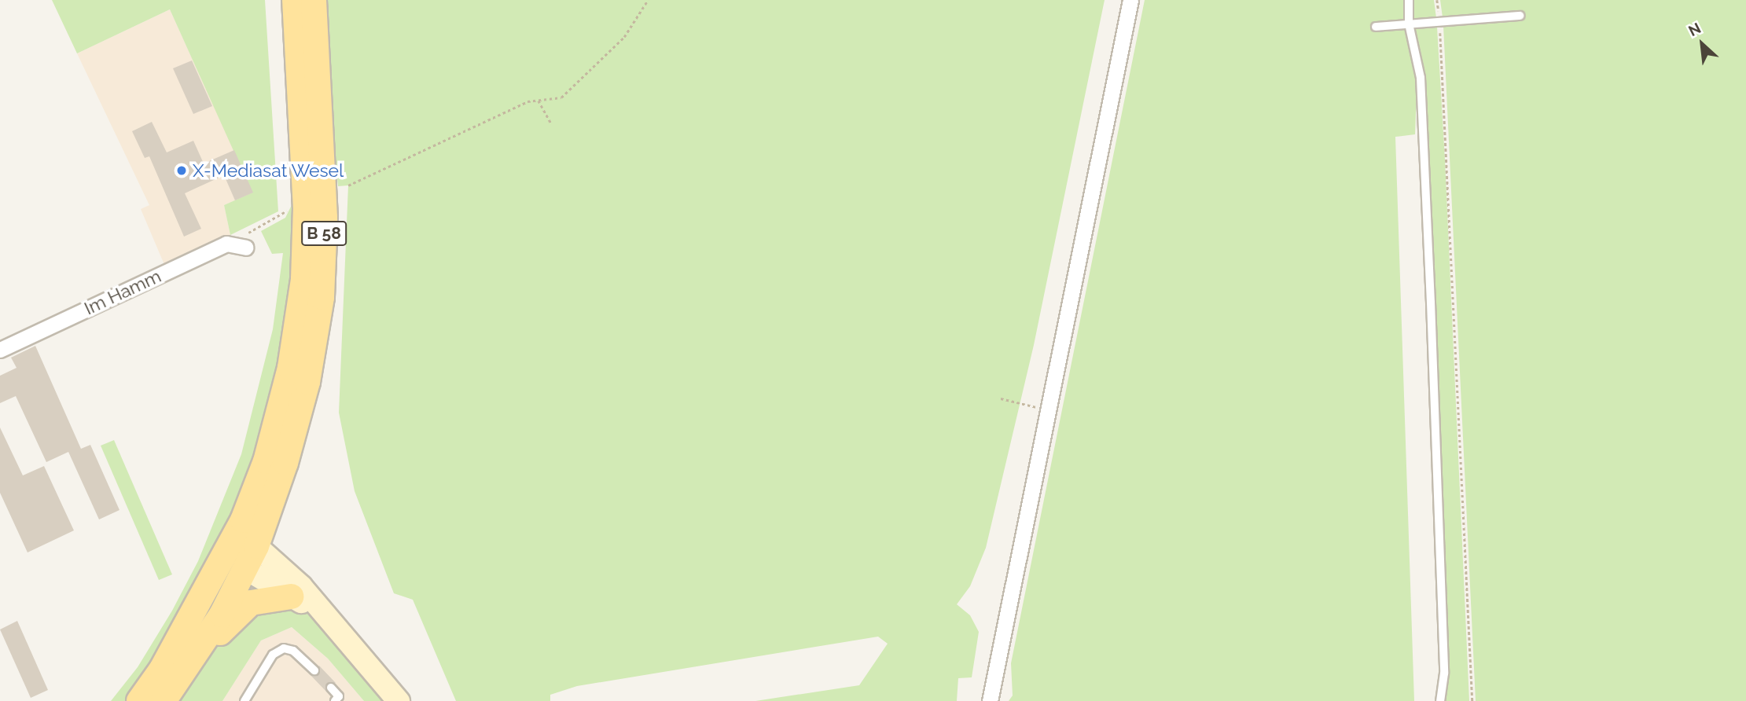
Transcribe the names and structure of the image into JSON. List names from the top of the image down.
{
  "streets": {
    "main road": ["B 58"],
    "street": ["Im Hamm"]
  },
  "places": ["X-Mediasat Wesel"],
  "north": "top left"
}
